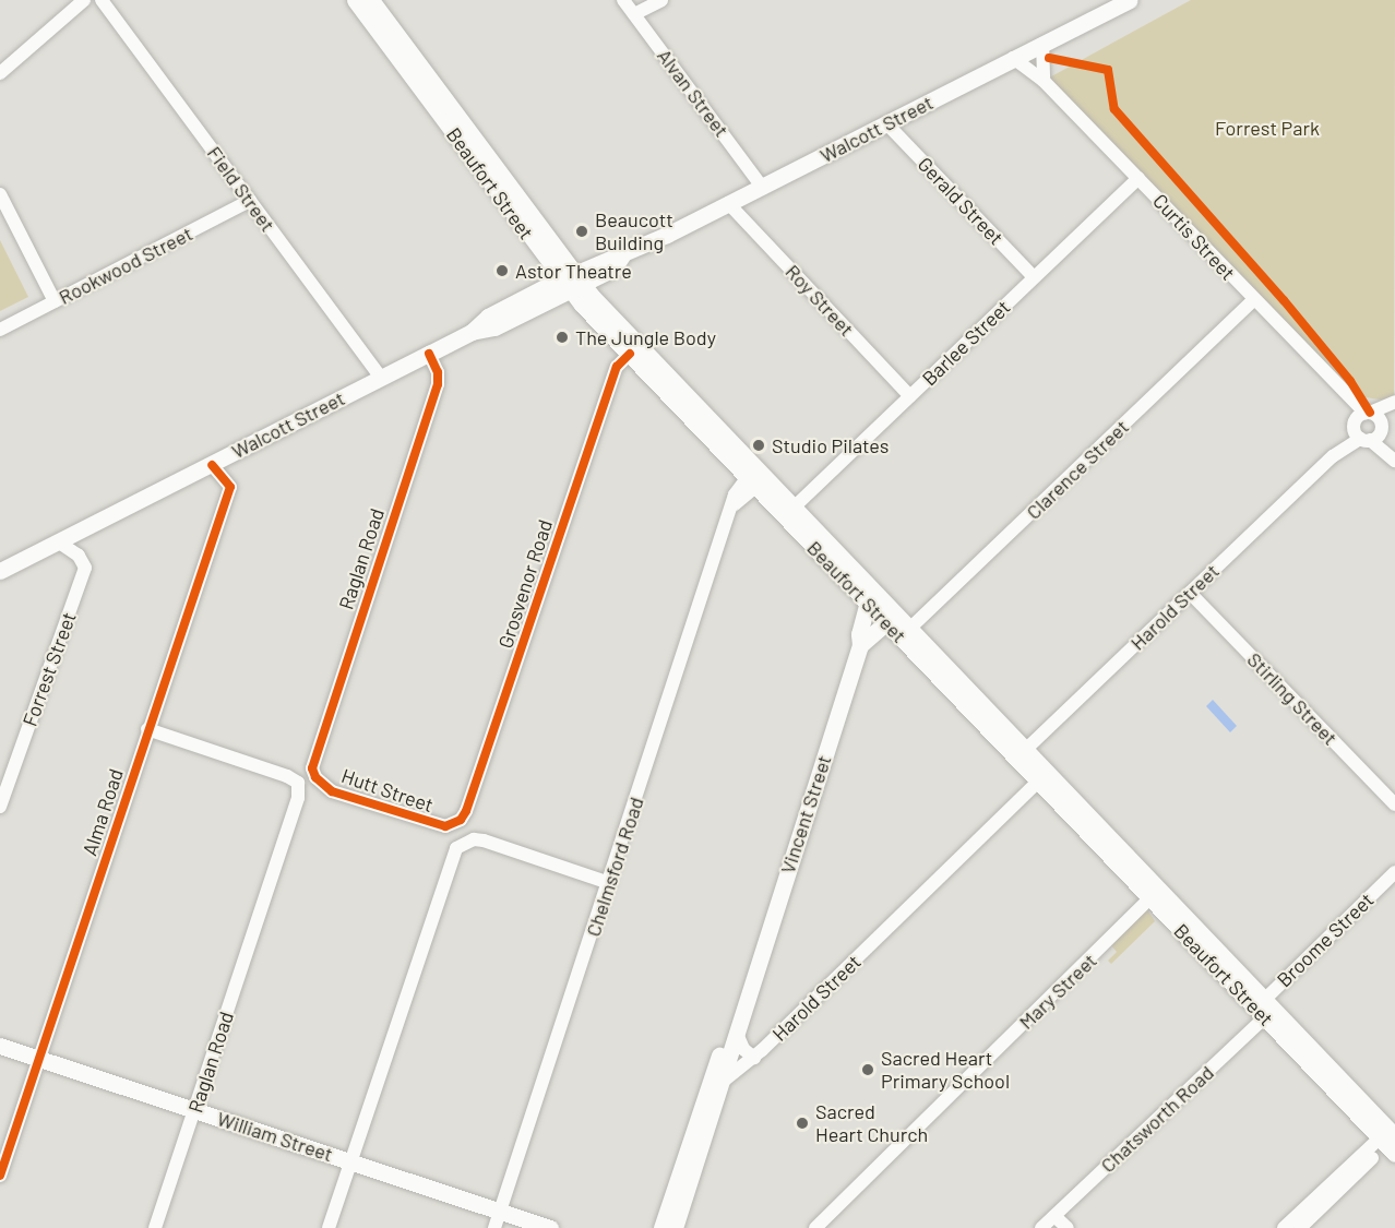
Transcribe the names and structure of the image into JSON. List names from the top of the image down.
{
  "streets": {
    "main road": [
      "Walcott Street",
      "Beaufort Street",
      "Vincent Street",
      "William Street"
    ],
    "street": [
      "Alvan Street",
      "Field Street",
      "Gerald Street",
      "Curtis Street",
      "Rookwood Street",
      "Roy Street",
      "Barlee Street",
      "Clarence Street",
      "Raglan Road",
      "Grosvenor Road",
      "Harold Street",
      "Forrest Street",
      "Stirling Street",
      "Hutt Street",
      "Alma Road",
      "Chelmsford Road",
      "Broome Street",
      "Mary Street",
      "Chatsworth Road"
    ]
  },
  "crossings": [
    ["Alvan Street", "Walcott Street"],
    ["Walcott Street", "Beaufort Street"],
    ["Walcott Street", "Field Street"],
    ["Walcott Street", "Gerald Street"],
    ["Walcott Street", "Curtis Street"],
    ["Walcott Street", "Roy Street"],
    ["Walcott Street", "Raglan Road"],
    ["Walcott Street", "Forrest Street"],
    ["Walcott Street", "Alma Road"],
    ["Beaufort Street", "Barlee Street"],
    ["Beaufort Street", "Clarence Street"],
    ["Beaufort Street", "Grosvenor Road"],
    ["Beaufort Street", "Harold Street"],
    ["Beaufort Street", "Vincent Street"],
    ["Beaufort Street", "Chelmsford Road"],
    ["Beaufort Street", "Broome Street"],
    ["Beaufort Street", "Mary Street"],
    ["Beaufort Street", "Chatsworth Road"],
    ["Field Street", "Rookwood Street"],
    ["Gerald Street", "Barlee Street"],
    ["Curtis Street", "Barlee Street"],
    ["Curtis Street", "Clarence Street"],
    ["Curtis Street", "Harold Street"],
    ["Roy Street", "Barlee Street"],
    ["Raglan Road", "Hutt Street"],
    ["Raglan Road", "Alma Road"],
    ["Raglan Road", "William Street"],
    ["Grosvenor Road", "Hutt Street"],
    ["Harold Street", "Stirling Street"],
    ["Harold Street", "Vincent Street"],
    ["Alma Road", "William Street"],
    ["Chelmsford Road", "William Street"],
    ["Broome Street", "Chatsworth Road"]
  ],
  "parks": ["Forrest Park"],
  "places": [
    "Beaucott Building",
    "Astor Theatre",
    "The Jungle Body",
    "Studio Pilates",
    "Sacred Heart Primary School",
    "Sacred Heart Church"
  ]
}
